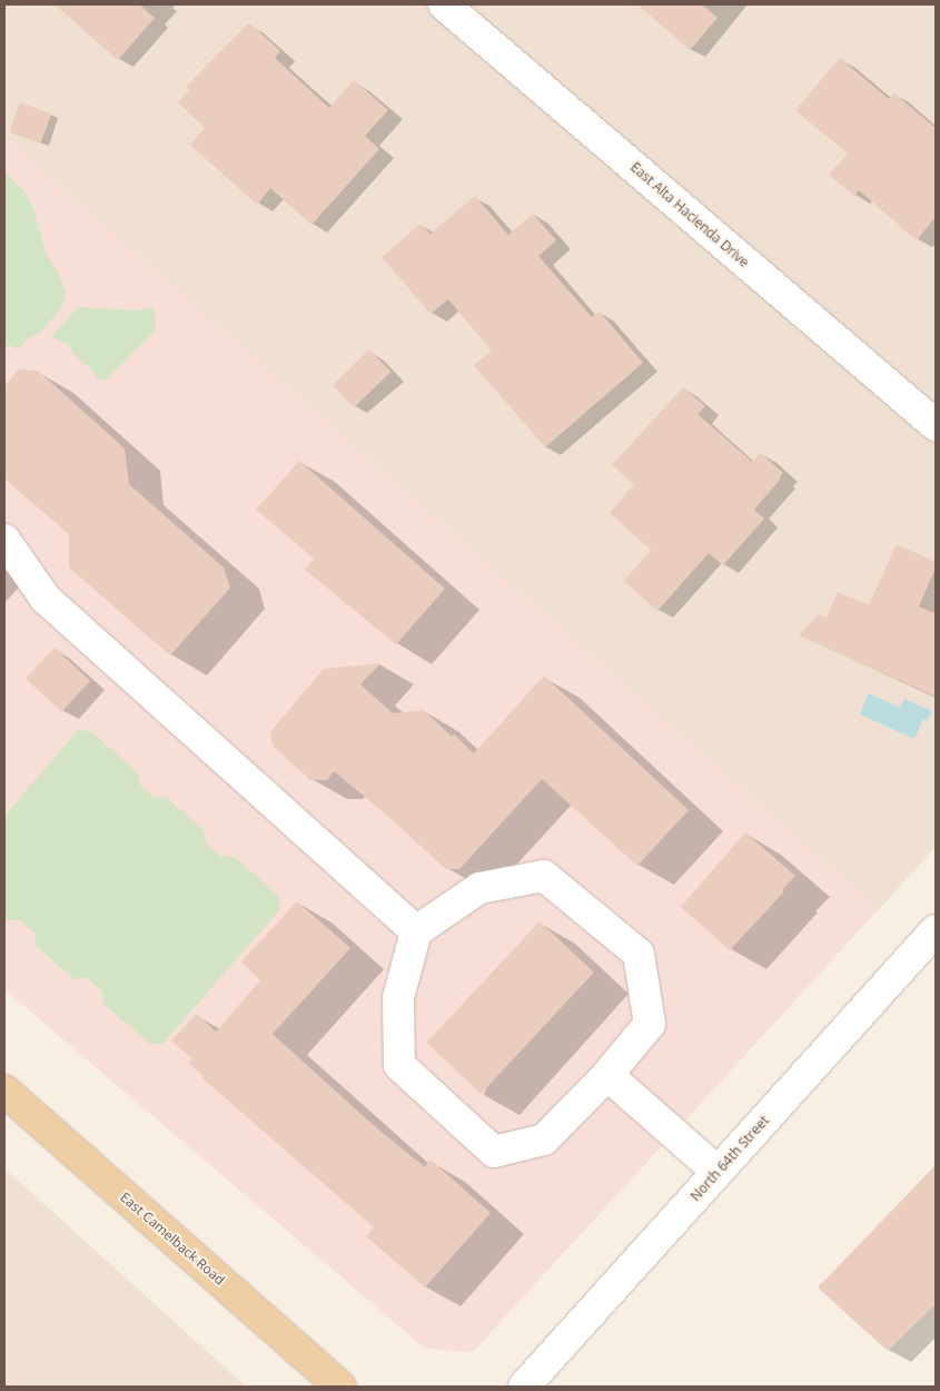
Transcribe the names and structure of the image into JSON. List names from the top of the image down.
{
  "streets": {
    "main road": ["East Camelback Road"],
    "street": ["East Alta Hacienda Drive", "North 64th Street"]
  }
}
